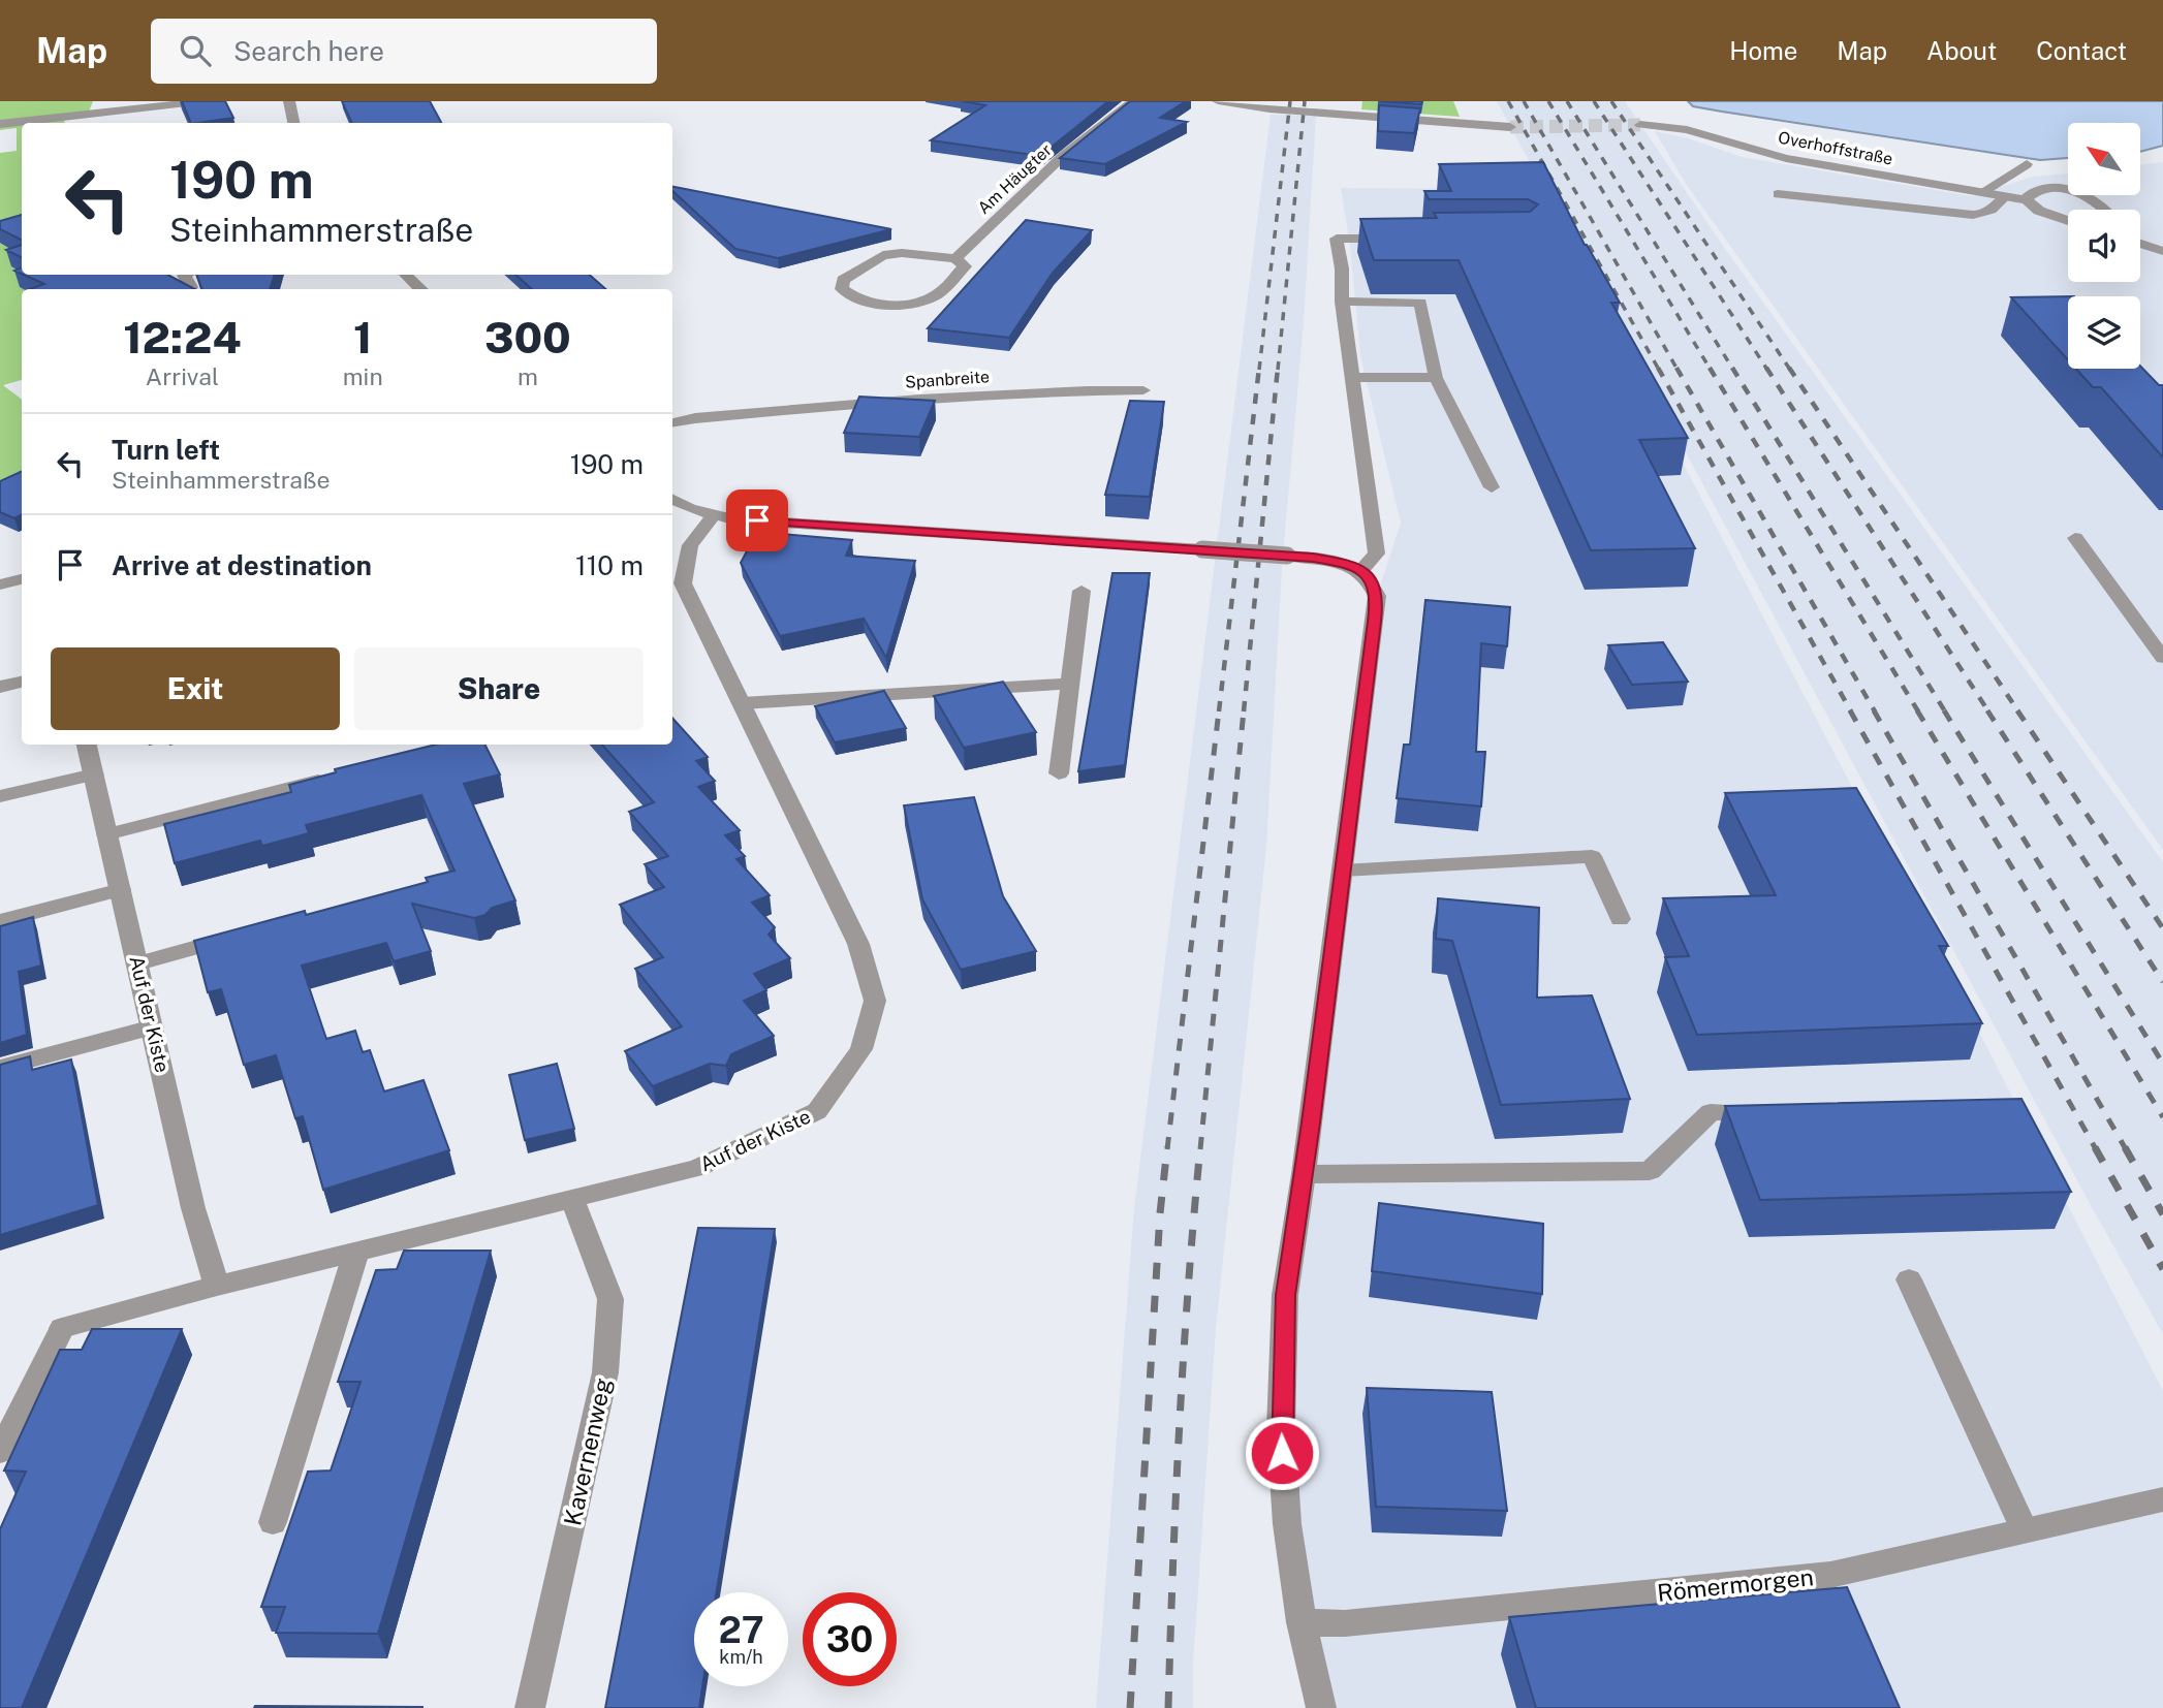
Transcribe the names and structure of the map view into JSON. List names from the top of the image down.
{
  "streets": {
    "street": [
      "Overhoffstraße",
      "Am Häugter",
      "Spanbreite",
      "Auf der Kiste",
      "Kavernenweg",
      "Römermorgen"
    ]
  },
  "crossings": [
    ["Auf der Kiste", "Kavernenweg"]
  ],
  "north": "top left",
  "page": {
    "header": "Map",
    "search": "Search here",
    "nav": [
      "Home",
      "Map",
      "About",
      "Contact"
    ],
    "turn": ["190 m", "Steinhammerstraße"],
    "eta": [
      "12:24",
      "Arrival",
      "1",
      "min",
      "300",
      "m"
    ],
    "list": [
      {
        "name": "Turn left",
        "note": "Steinhammerstraße",
        "value": "190 m"
      },
      {
        "name": "Arrive at destination",
        "value": "110 m"
      }
    ],
    "buttons": ["Exit", "Share"],
    "speed": "27 km/h",
    "limit": "30"
  }
}
